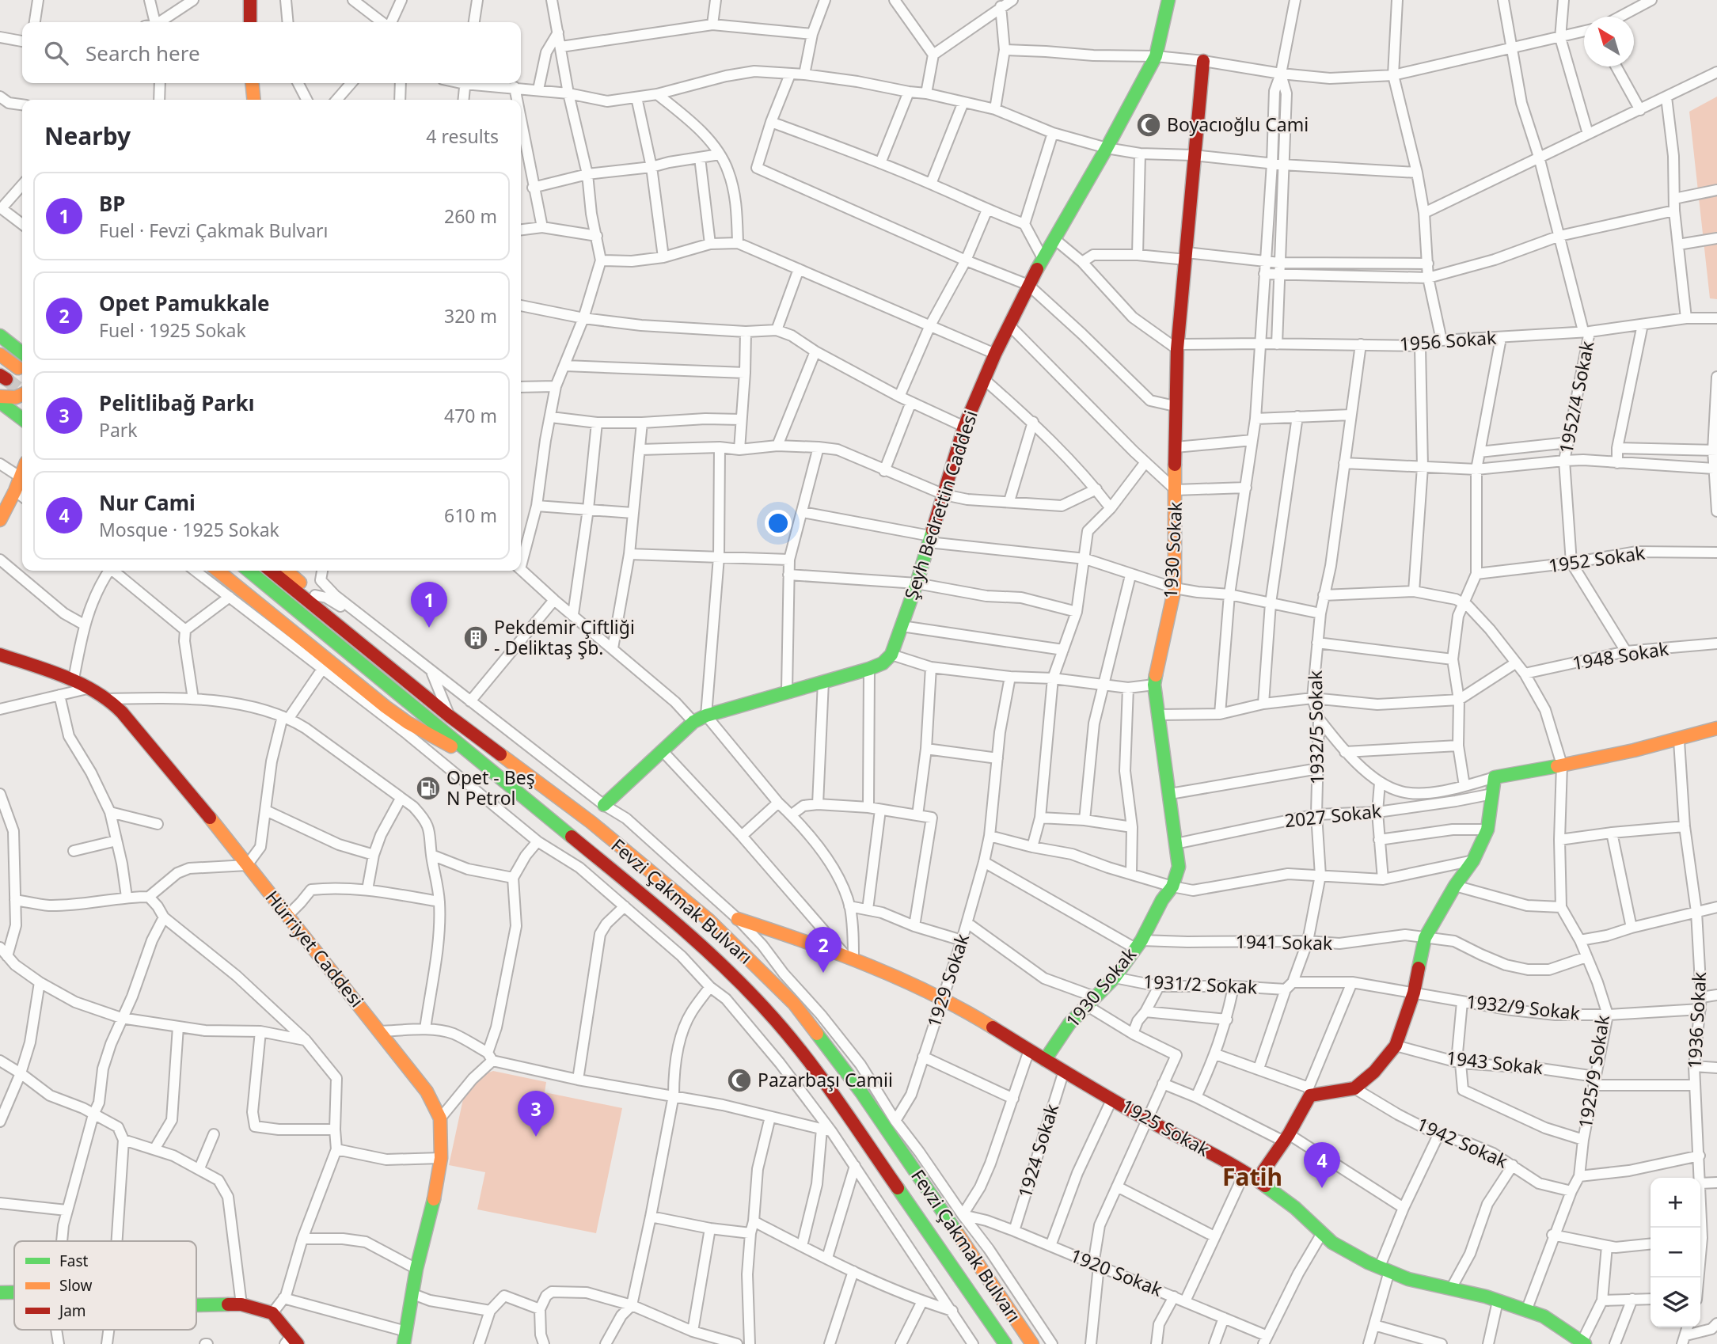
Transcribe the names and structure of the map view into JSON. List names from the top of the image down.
{
  "streets": {
    "main road": [
      "Şeyh Bedrettin Caddesi",
      "1930 Sokak",
      "Fevzi Çakmak Bulvarı",
      "Hürriyet Caddesi",
      "1925 Sokak"
    ],
    "street": [
      "1956 Sokak",
      "1952/4 Sokak",
      "1952 Sokak",
      "1948 Sokak",
      "1932/5 Sokak",
      "2027 Sokak",
      "1941 Sokak",
      "1929 Sokak",
      "1931/2 Sokak",
      "1932/9 Sokak",
      "1936 Sokak",
      "1943 Sokak",
      "1925/9 Sokak",
      "1942 Sokak",
      "1924 Sokak",
      "1920 Sokak"
    ]
  },
  "crossings": [
    ["1956 Sokak", "1952/4 Sokak"],
    ["1956 Sokak", "1930 Sokak"],
    ["1956 Sokak", "1932/5 Sokak"],
    ["1952/4 Sokak", "1952 Sokak"],
    ["1930 Sokak", "2027 Sokak"],
    ["1930 Sokak", "1941 Sokak"],
    ["1930 Sokak", "1931/2 Sokak"],
    ["1930 Sokak", "1925 Sokak"],
    ["1948 Sokak", "1925/9 Sokak"],
    ["1932/5 Sokak", "2027 Sokak"],
    ["1932/5 Sokak", "1941 Sokak"],
    ["1932/5 Sokak", "1931/2 Sokak"],
    ["1941 Sokak", "1925/9 Sokak"],
    ["1929 Sokak", "1925 Sokak"],
    ["1931/2 Sokak", "1932/9 Sokak"],
    ["1932/9 Sokak", "1936 Sokak"],
    ["1932/9 Sokak", "1925/9 Sokak"],
    ["1936 Sokak", "1943 Sokak"],
    ["1943 Sokak", "1925/9 Sokak"],
    ["1925/9 Sokak", "1925 Sokak"],
    ["1925/9 Sokak", "1942 Sokak"],
    ["1925 Sokak", "1924 Sokak"],
    ["1924 Sokak", "1920 Sokak"]
  ],
  "districts": ["Fatih"],
  "places": {
    "mosque": ["Boyacıoğlu Cami", "Pazarbaşı Camii"],
    "building": ["Pekdemir Çiftliği - Deliktaş Şb."],
    "fuel station": ["Opet - Beş N Petrol"]
  },
  "legend": ["Fast", "Slow", "Jam"],
  "north": "top left",
  "page": {
    "search": "Search here",
    "heading": ["Nearby", "4 results"],
    "list": [
      {
        "mark": "1",
        "name": "BP",
        "note": "Fuel · Fevzi Çakmak Bulvarı",
        "value": "260 m"
      },
      {
        "mark": "2",
        "name": "Opet Pamukkale",
        "note": "Fuel · 1925 Sokak",
        "value": "320 m"
      },
      {
        "mark": "3",
        "name": "Pelitlibağ Parkı",
        "note": "Park",
        "value": "470 m"
      },
      {
        "mark": "4",
        "name": "Nur Cami",
        "note": "Mosque · 1925 Sokak",
        "value": "610 m"
      }
    ],
    "pins": [
      "1",
      "2",
      "3",
      "4"
    ],
    "map_buttons": ["+", "−"]
  }
}
